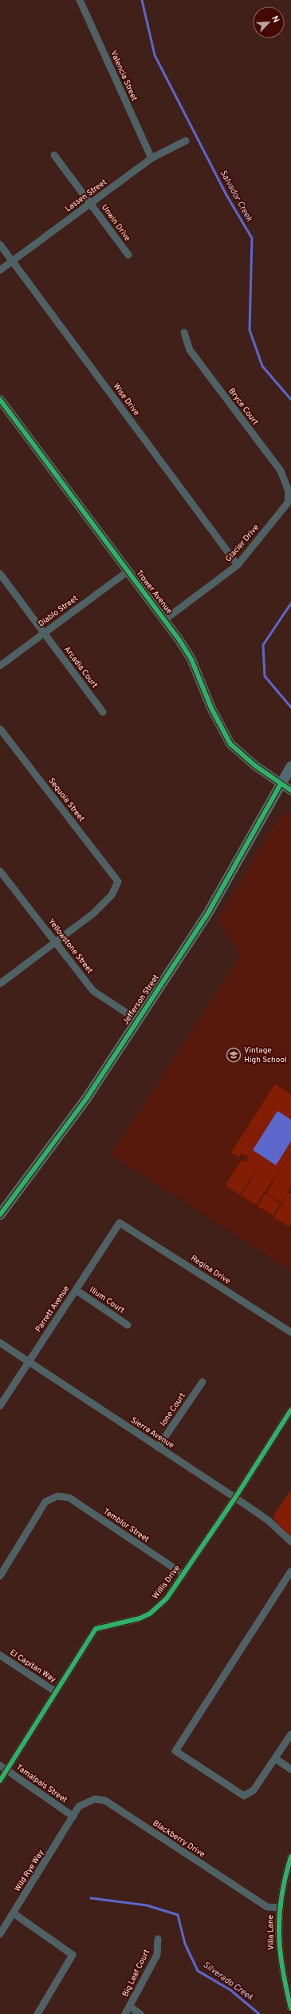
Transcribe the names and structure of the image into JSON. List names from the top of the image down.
{
  "streets": {
    "main road": ["Jefferson Street"],
    "street": [
      "Valencia Street",
      "Lassen Street",
      "Unwin Drive",
      "Wise Drive",
      "Bryce Court",
      "Glacier Drive",
      "Trower Avenue",
      "Diablo Street",
      "Arcadia Court",
      "Sequoia Street",
      "Yellowstone Street",
      "Regina Drive",
      "Ilium Court",
      "Parrett Avenue",
      "Ione Court",
      "Sierra Avenue",
      "Temblor Street",
      "Willis Drive",
      "El Capitan Way",
      "Tamalpais Street",
      "Blackberry Drive",
      "Wild Rye Way",
      "Villa Lane",
      "Big Leaf Court"
    ]
  },
  "crossings": [
    ["Valencia Street", "Lassen Street"],
    ["Lassen Street", "Unwin Drive"],
    ["Lassen Street", "Wise Drive"],
    ["Wise Drive", "Glacier Drive"],
    ["Bryce Court", "Glacier Drive"],
    ["Glacier Drive", "Trower Avenue"],
    ["Trower Avenue", "Diablo Street"],
    ["Trower Avenue", "Jefferson Street"],
    ["Diablo Street", "Arcadia Court"],
    ["Sequoia Street", "Yellowstone Street"],
    ["Yellowstone Street", "Jefferson Street"],
    ["Regina Drive", "Parrett Avenue"],
    ["Ilium Court", "Parrett Avenue"],
    ["Parrett Avenue", "Sierra Avenue"],
    ["Ione Court", "Sierra Avenue"],
    ["Sierra Avenue", "Willis Drive"],
    ["Temblor Street", "Willis Drive"],
    ["Willis Drive", "El Capitan Way"],
    ["Willis Drive", "Tamalpais Street"],
    ["Tamalpais Street", "Blackberry Drive"],
    ["Tamalpais Street", "Wild Rye Way"],
    ["Blackberry Drive", "Wild Rye Way"],
    ["Blackberry Drive", "Villa Lane"]
  ],
  "water": ["Salvador Creek", "Silverado Creek"],
  "places": {
    "school or university": ["Vintage High School"]
  },
  "north": "top right"
}
